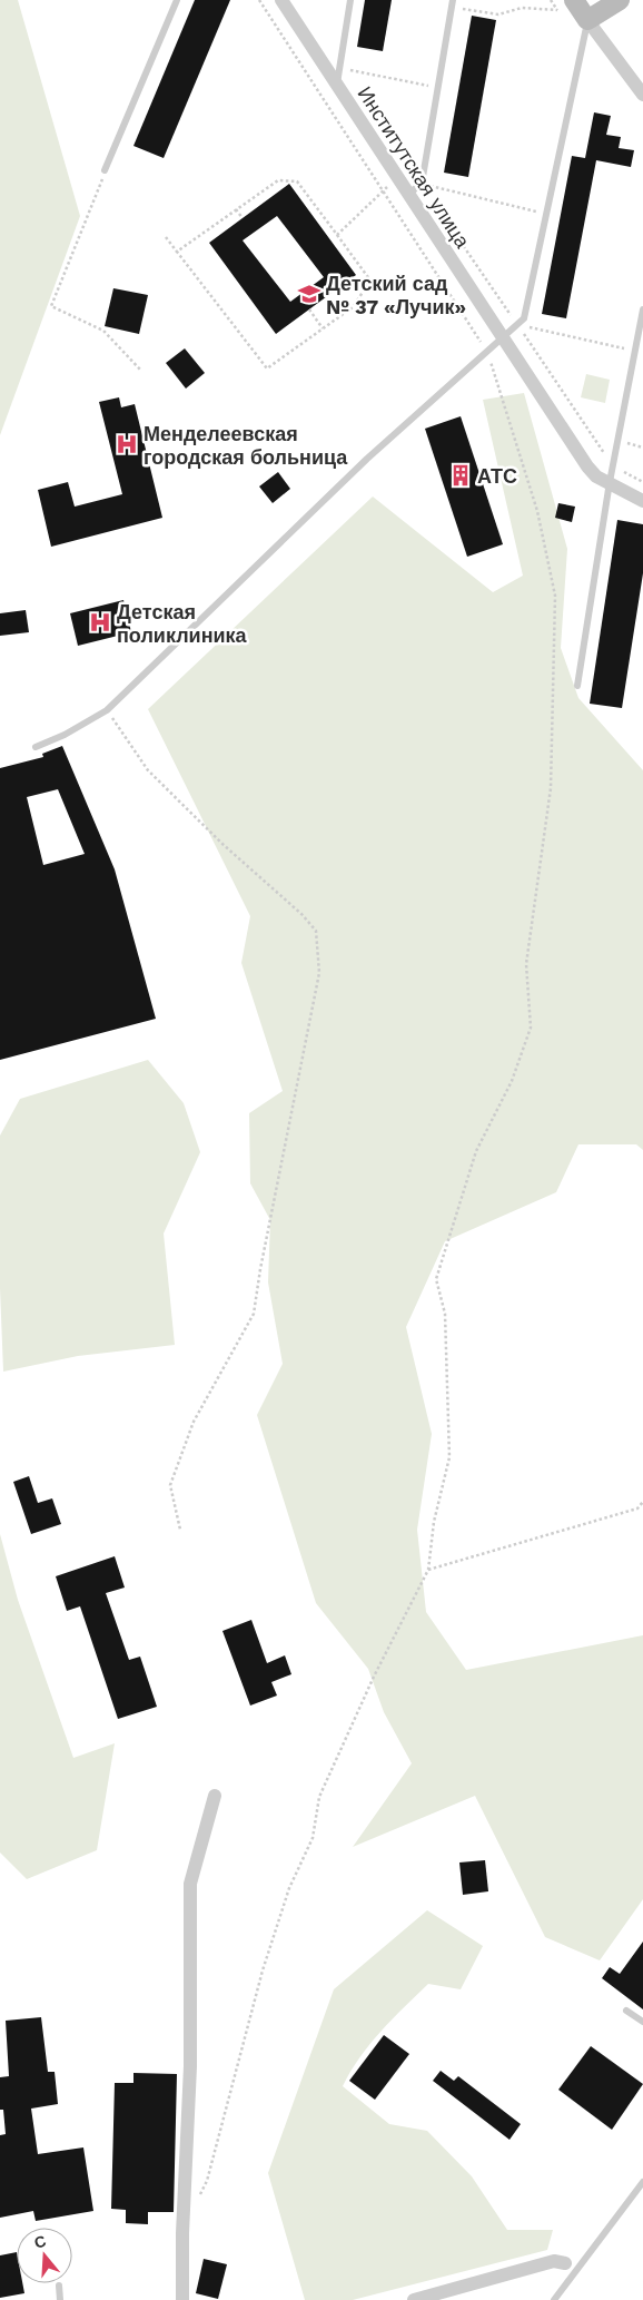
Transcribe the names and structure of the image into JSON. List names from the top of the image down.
{
  "streets": {
    "street": ["Институтская улица"]
  },
  "places": {
    "school or university": ["Детский сад № 37 «Лучик»"],
    "hospital": ["Менделеевская городская больница", "Детская поликлиника"],
    "building": ["АТС"]
  },
  "north": "top"
}
